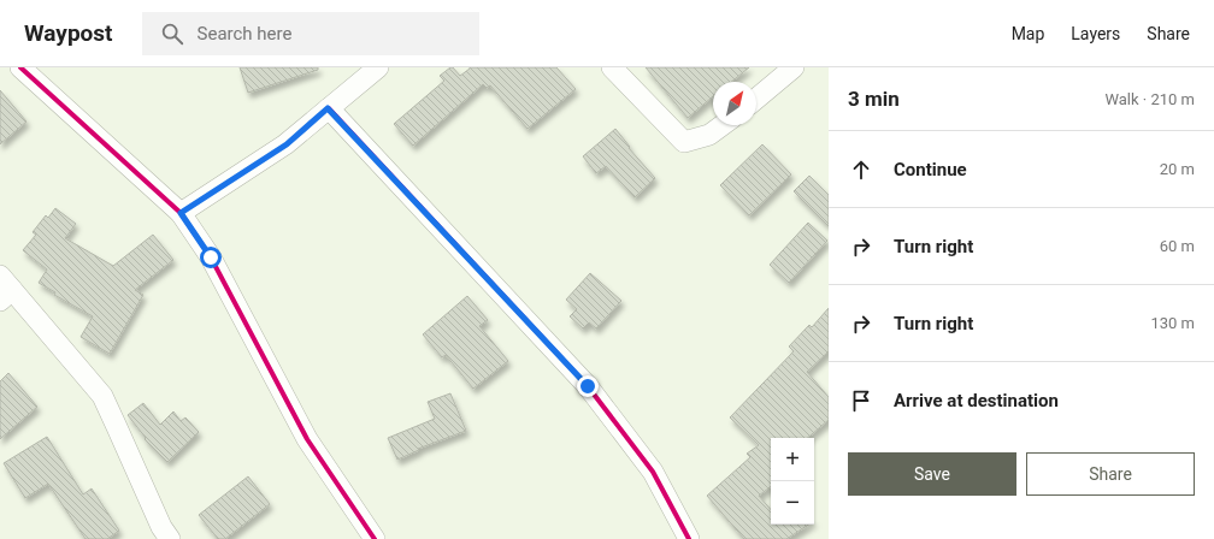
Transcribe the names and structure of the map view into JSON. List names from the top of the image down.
{
  "north": "top right",
  "page": {
    "header": "Waypost",
    "search": "Search here",
    "nav": ["Map", "Layers", "Share"],
    "heading": ["3 min", "Walk · 210 m"],
    "list": [
      ["Continue", "20 m"],
      ["Turn right", "60 m"],
      ["Turn right", "130 m"],
      "Arrive at destination"
    ],
    "map_buttons": ["+", "−"],
    "buttons": ["Save", "Share"]
  }
}
